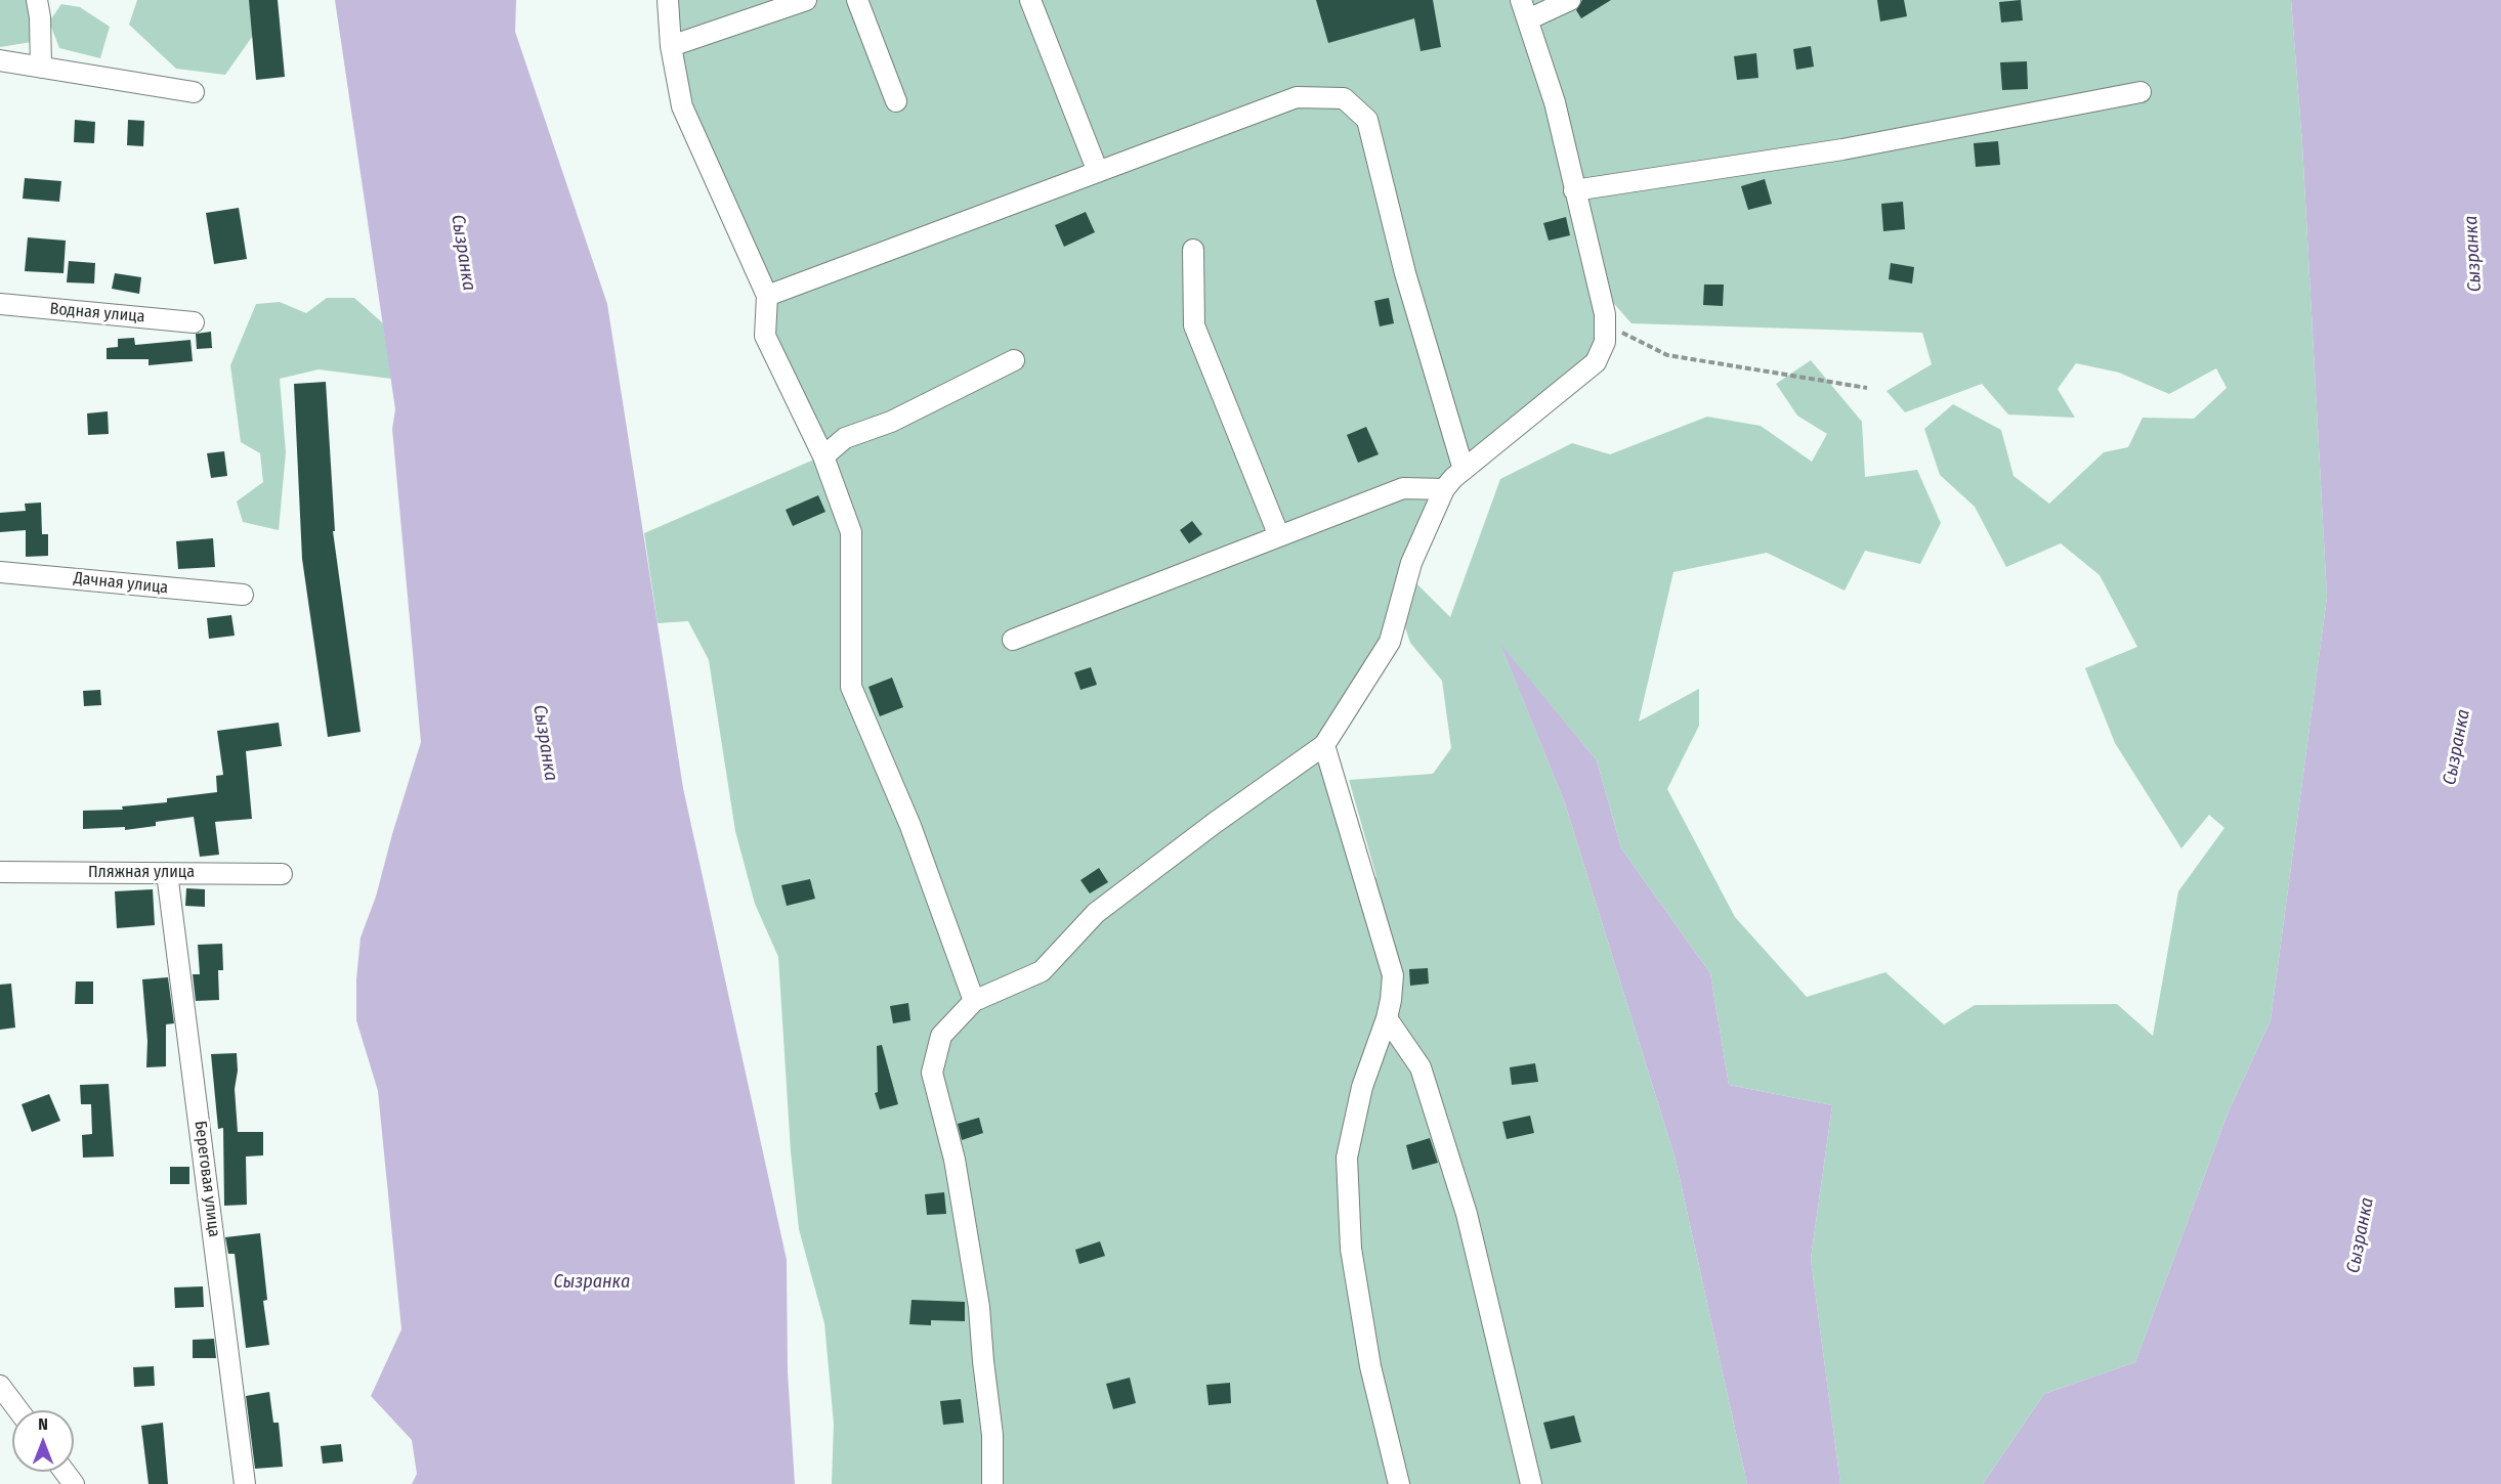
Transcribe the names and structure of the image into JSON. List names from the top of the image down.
{
  "streets": {
    "street": [
      "Водная улица",
      "Дачная улица",
      "Пляжная улица",
      "Береговая улица"
    ]
  },
  "crossings": [
    ["Пляжная улица", "Береговая улица"]
  ],
  "water": ["Сызранка"],
  "north": "top"
}
